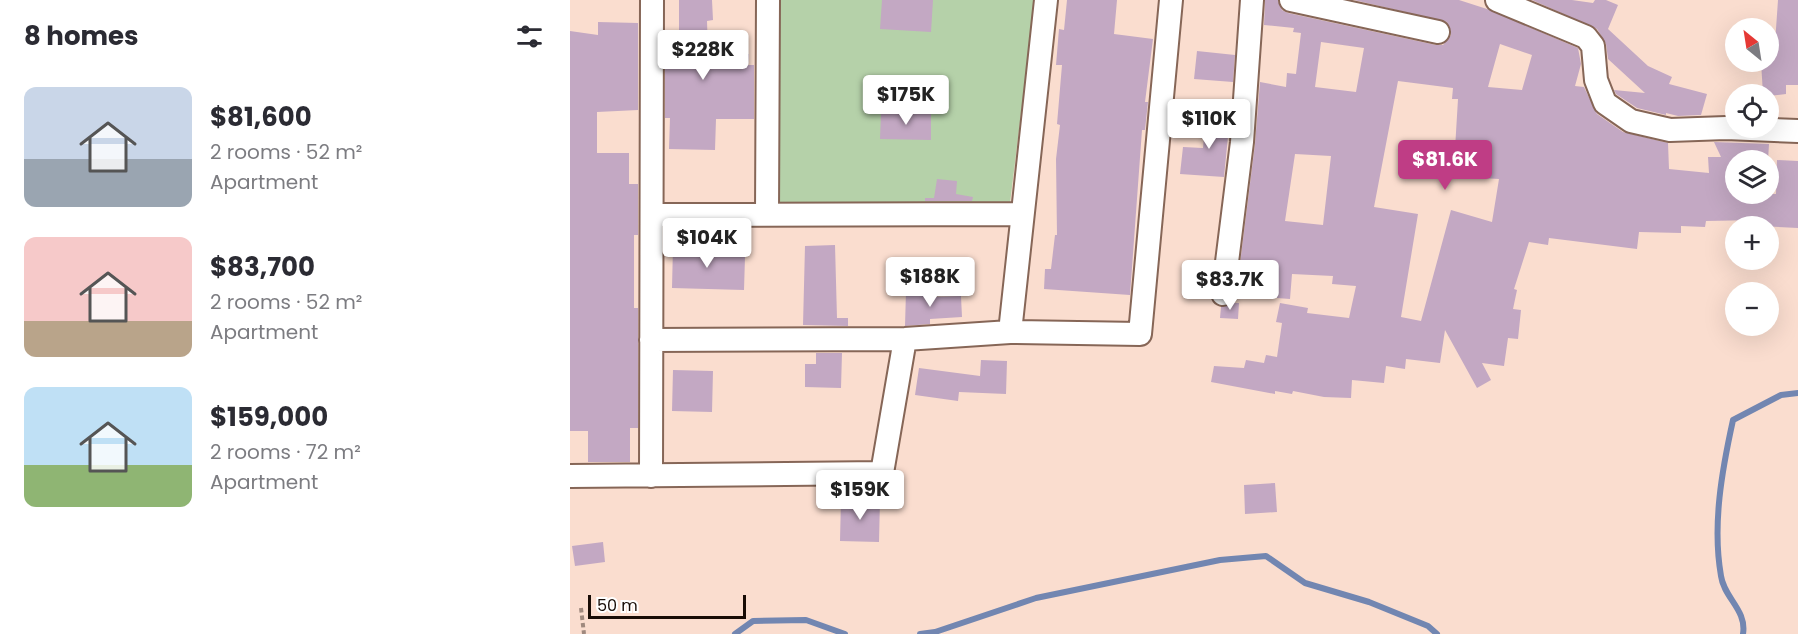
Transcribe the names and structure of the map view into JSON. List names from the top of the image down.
{
  "scale_bar": "50 m",
  "north": "top left",
  "page": {
    "heading": "8 homes",
    "map_buttons": ["+", "−"],
    "price": [
      "$228K",
      "$175K",
      "$110K",
      "$81.6K",
      "$104K",
      "$188K",
      "$83.7K",
      "$159K"
    ],
    "list": [
      {
        "name": "$81,600",
        "note": "2 rooms · 52 m² · Apartment"
      },
      {
        "name": "$83,700",
        "note": "2 rooms · 52 m² · Apartment"
      },
      {
        "name": "$159,000",
        "note": "2 rooms · 72 m² · Apartment"
      }
    ],
    "scale": "50 m"
  }
}
